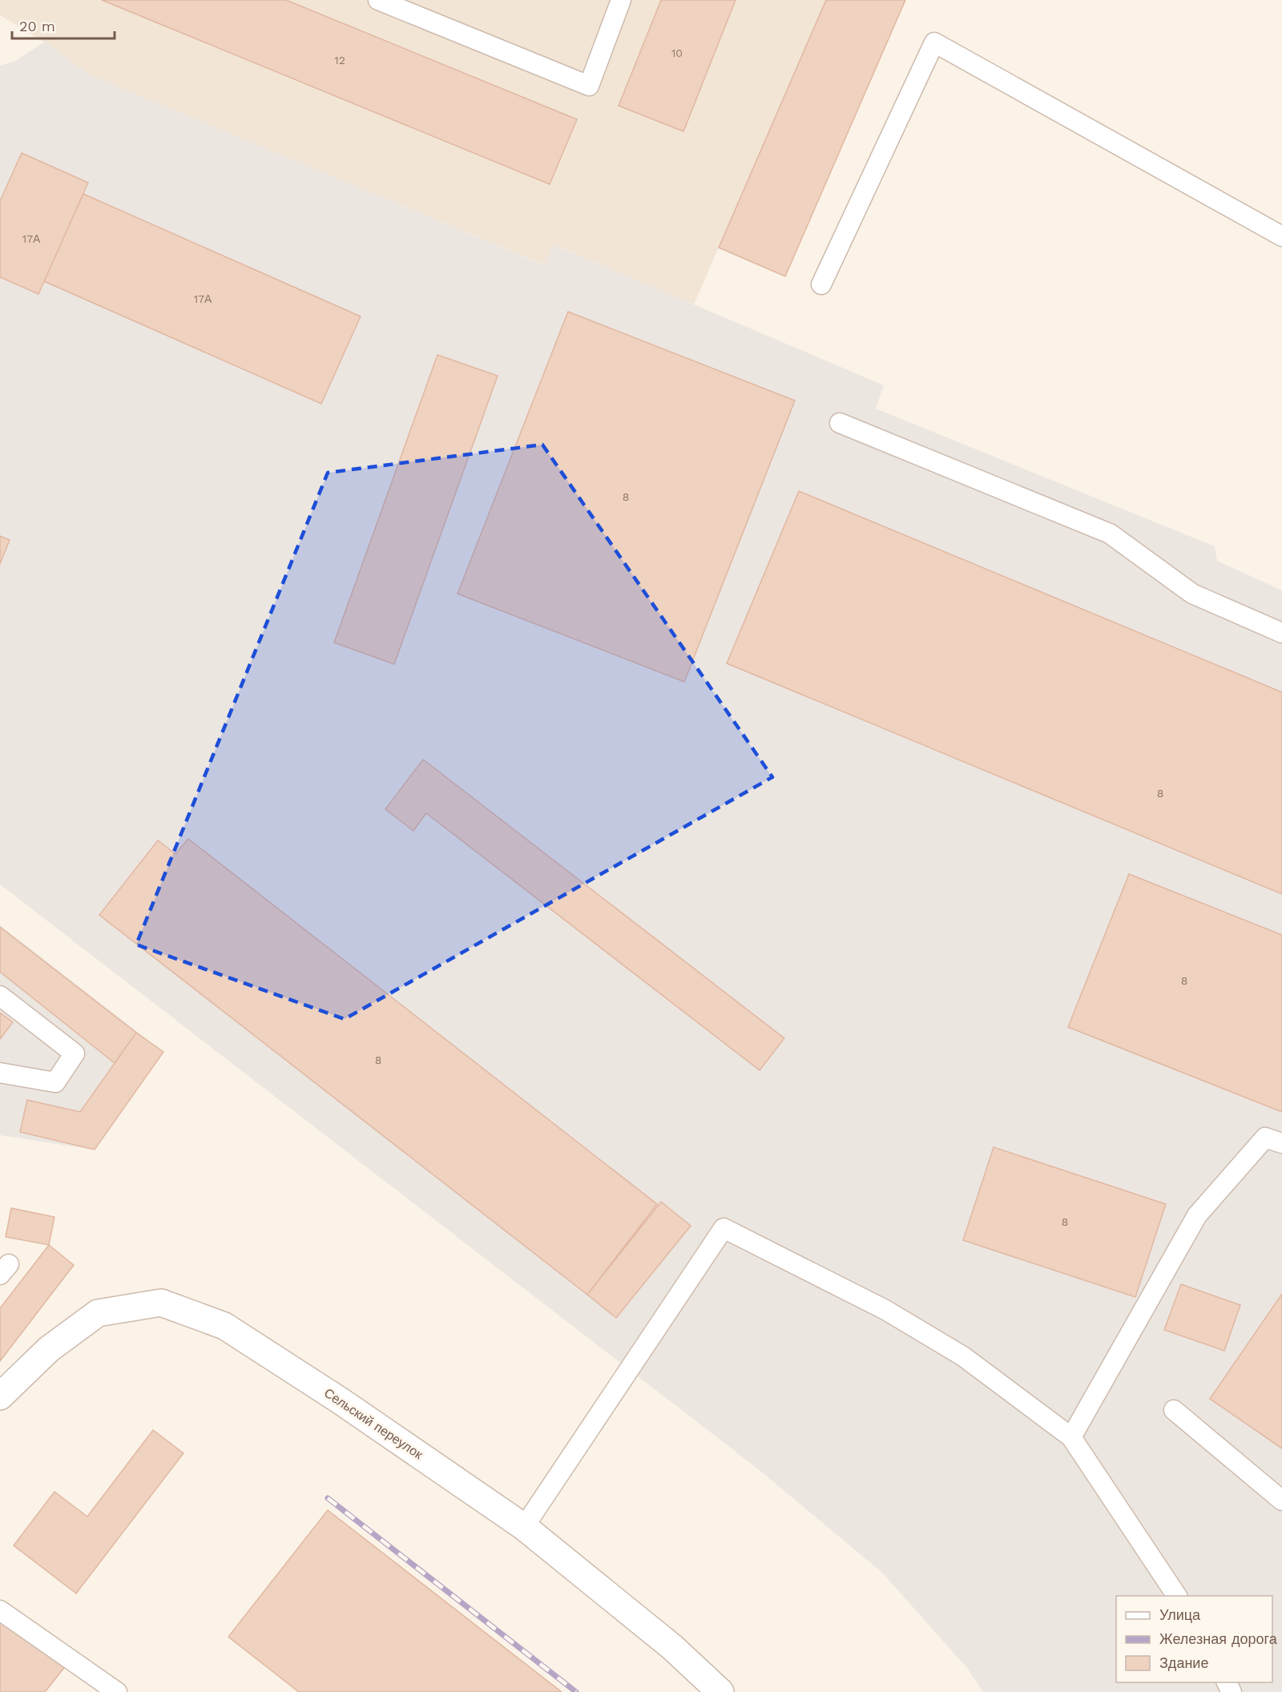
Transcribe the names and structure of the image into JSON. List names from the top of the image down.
{
  "streets": {
    "street": ["Сельский переулок"]
  },
  "house_numbers": [
    "10",
    "12",
    "17А",
    "17А",
    "8",
    "8",
    "8",
    "8",
    "8"
  ],
  "legend": ["Улица", "Железная дорога", "Здание"],
  "scale_bar": "20 m"
}
